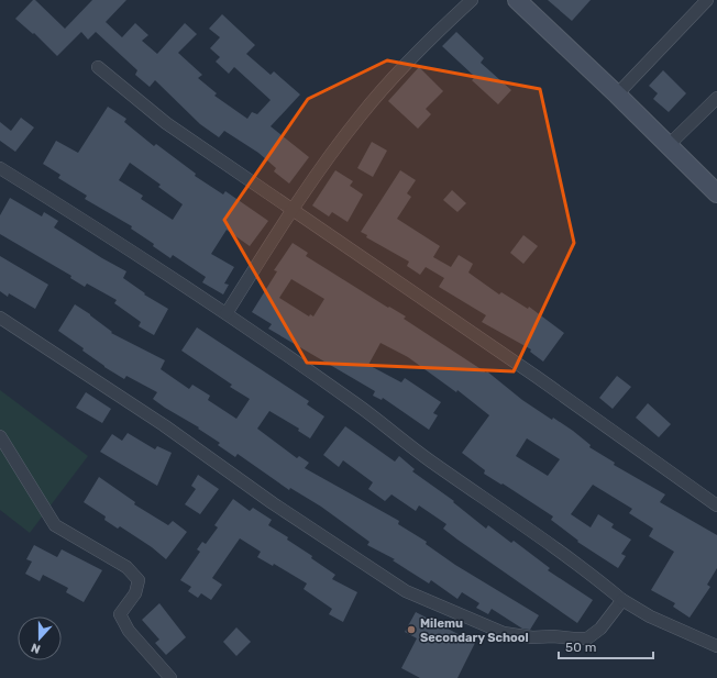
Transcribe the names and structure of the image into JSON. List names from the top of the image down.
{
  "places": ["Milemu Secondary School"],
  "scale_bar": "50 m",
  "north": "bottom"
}
